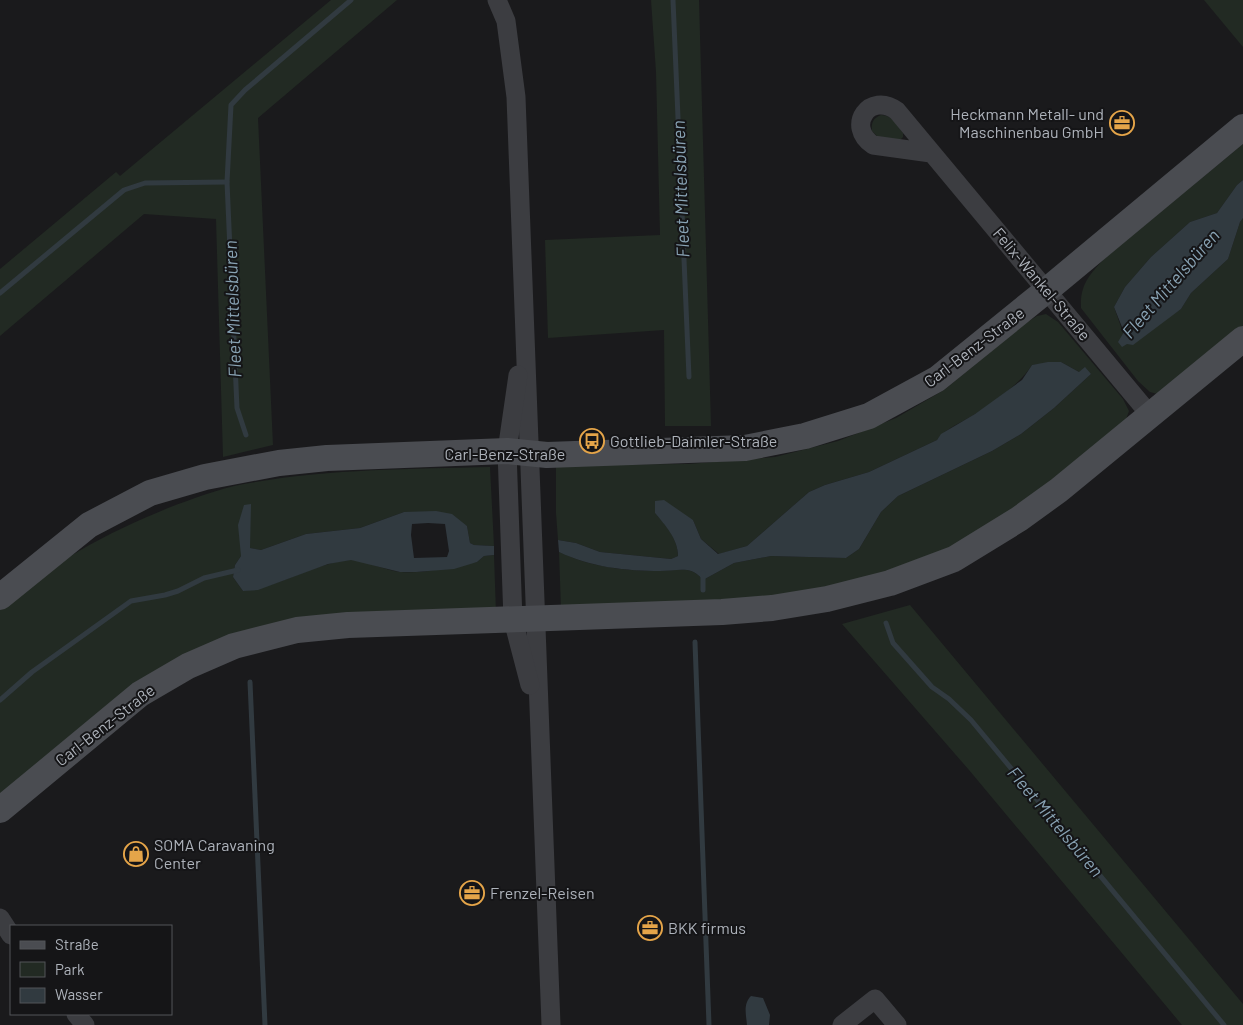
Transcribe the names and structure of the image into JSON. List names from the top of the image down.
{
  "streets": {
    "street": ["Felix-Wankel-Straße", "Carl-Benz-Straße"]
  },
  "crossings": [
    ["Felix-Wankel-Straße", "Carl-Benz-Straße"]
  ],
  "water": ["Fleet Mittelsbüren"],
  "places": {
    "office": ["Heckmann Metall- und Maschinenbau GmbH", "Frenzel-Reisen", "BKK firmus"],
    "bus stop": ["Gottlieb-Daimler-Straße"],
    "shop": ["SOMA Caravaning Center"]
  },
  "legend": ["Straße", "Park", "Wasser"]
}
